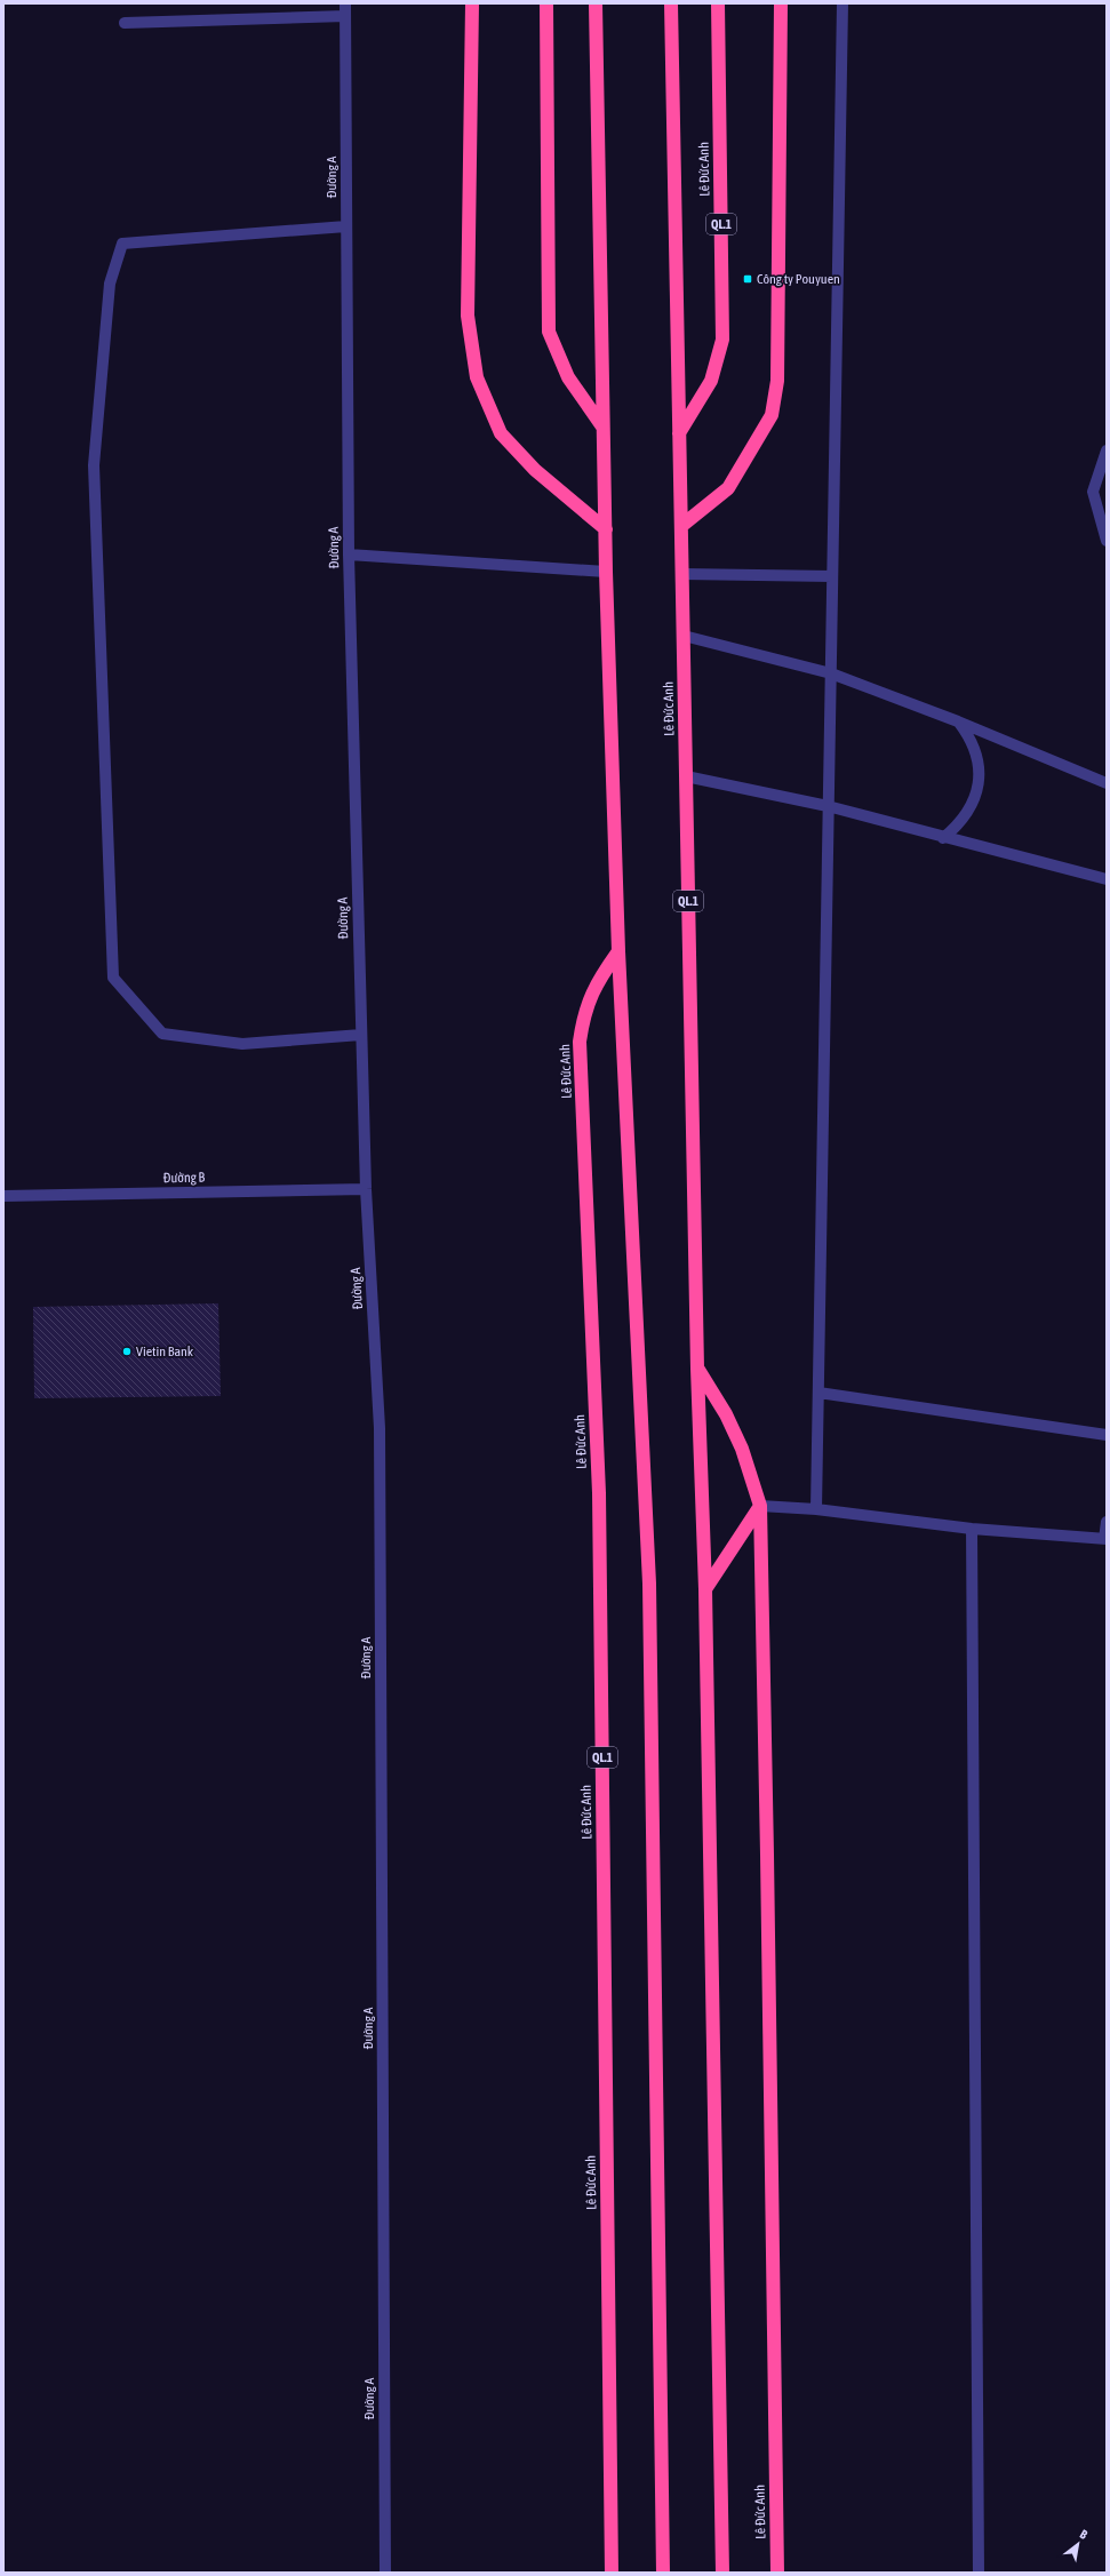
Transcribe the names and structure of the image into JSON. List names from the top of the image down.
{
  "streets": {
    "highway": ["Lê Đức Anh", "QL.1"],
    "street": ["Đường A", "Đường B"]
  },
  "crossings": [
    ["Đường A", "Đường B"]
  ],
  "places": {
    "transit": ["Công ty Pouyuen"],
    "other": ["Vietin Bank"]
  },
  "north": "top right"
}
